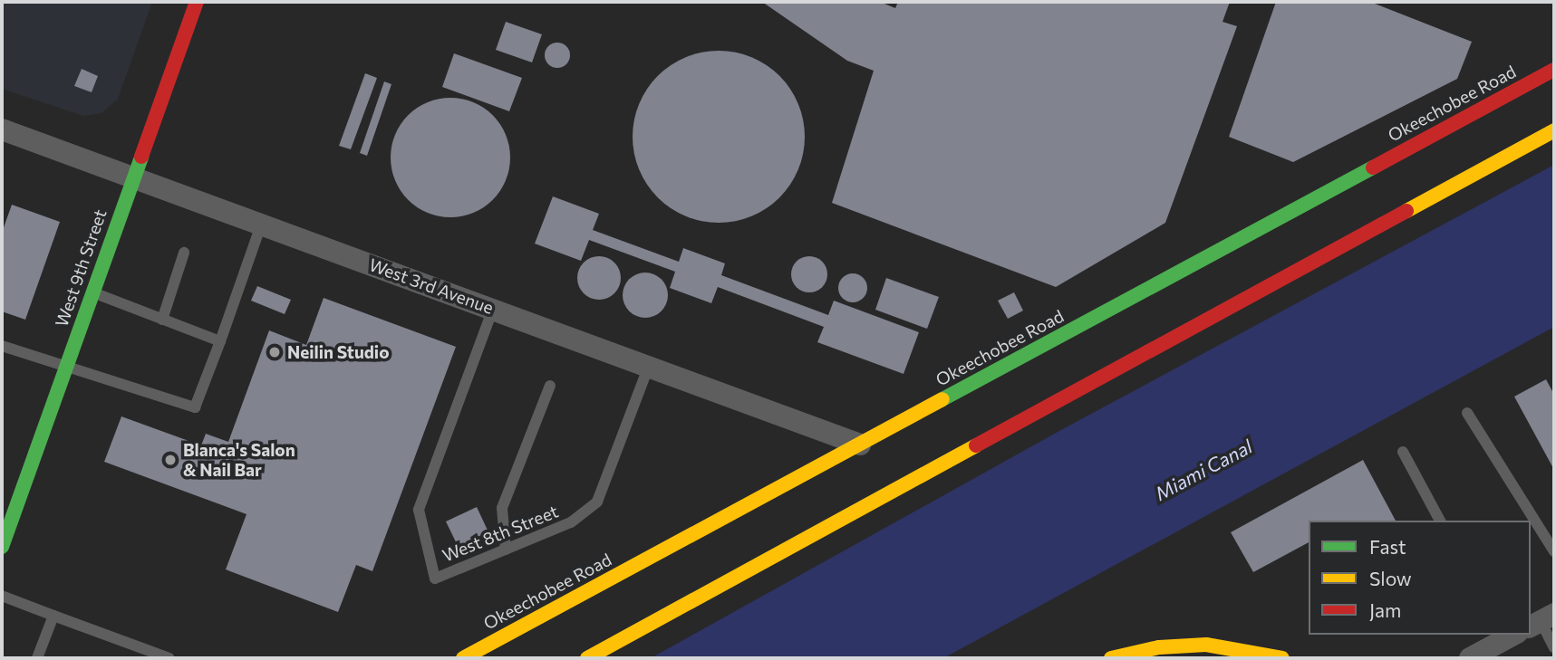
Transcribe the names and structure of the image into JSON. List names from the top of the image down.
{
  "streets": {
    "main road": ["Okeechobee Road", "West 9th Street"],
    "street": ["West 3rd Avenue"],
    "lane": ["West 8th Street"]
  },
  "crossings": [
    ["Okeechobee Road", "West 3rd Avenue"],
    ["West 9th Street", "West 3rd Avenue"],
    ["West 3rd Avenue", "West 8th Street"]
  ],
  "water": ["Miami Canal"],
  "places": ["Neilin Studio", "Blanca's Salon & Nail Bar"],
  "legend": ["Fast", "Slow", "Jam"]
}
